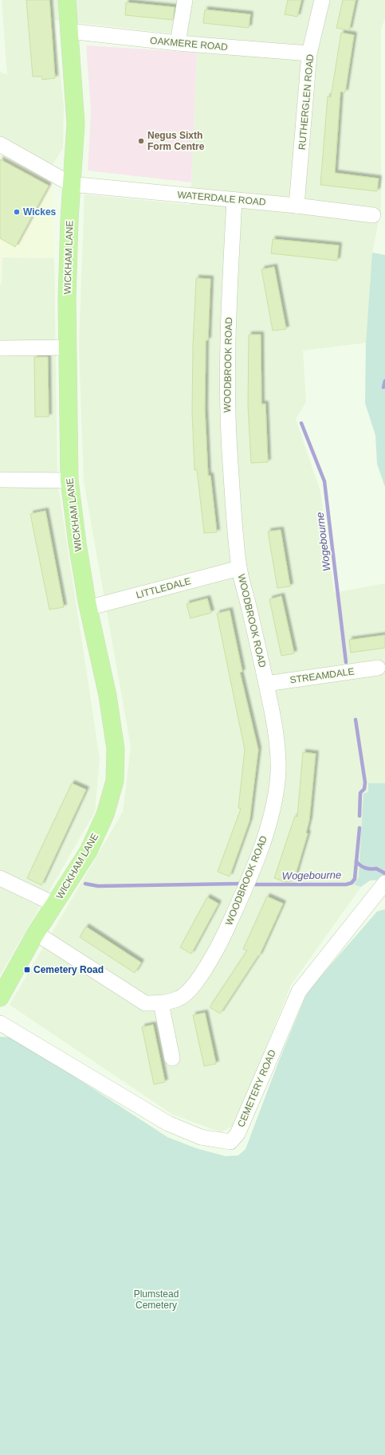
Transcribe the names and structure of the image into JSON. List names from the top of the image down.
{
  "streets": {
    "main road": ["WICKHAM LANE"],
    "street": [
      "OAKMERE ROAD",
      "RUTHERGLEN ROAD",
      "WATERDALE ROAD",
      "WOODBROOK ROAD",
      "LITTLEDALE",
      "STREAMDALE",
      "CEMETERY ROAD"
    ]
  },
  "crossings": [
    ["OAKMERE ROAD", "RUTHERGLEN ROAD"],
    ["OAKMERE ROAD", "WICKHAM LANE"],
    ["RUTHERGLEN ROAD", "WATERDALE ROAD"],
    ["WATERDALE ROAD", "WICKHAM LANE"],
    ["WATERDALE ROAD", "WOODBROOK ROAD"],
    ["WICKHAM LANE", "WOODBROOK ROAD"],
    ["WICKHAM LANE", "LITTLEDALE"],
    ["WOODBROOK ROAD", "LITTLEDALE"],
    ["WOODBROOK ROAD", "STREAMDALE"]
  ],
  "water": ["Wogebourne"],
  "parks": ["Plumstead Cemetery"],
  "places": {
    "other": ["Negus Sixth Form Centre", "Wickes"],
    "transit": ["Cemetery Road"]
  }
}
